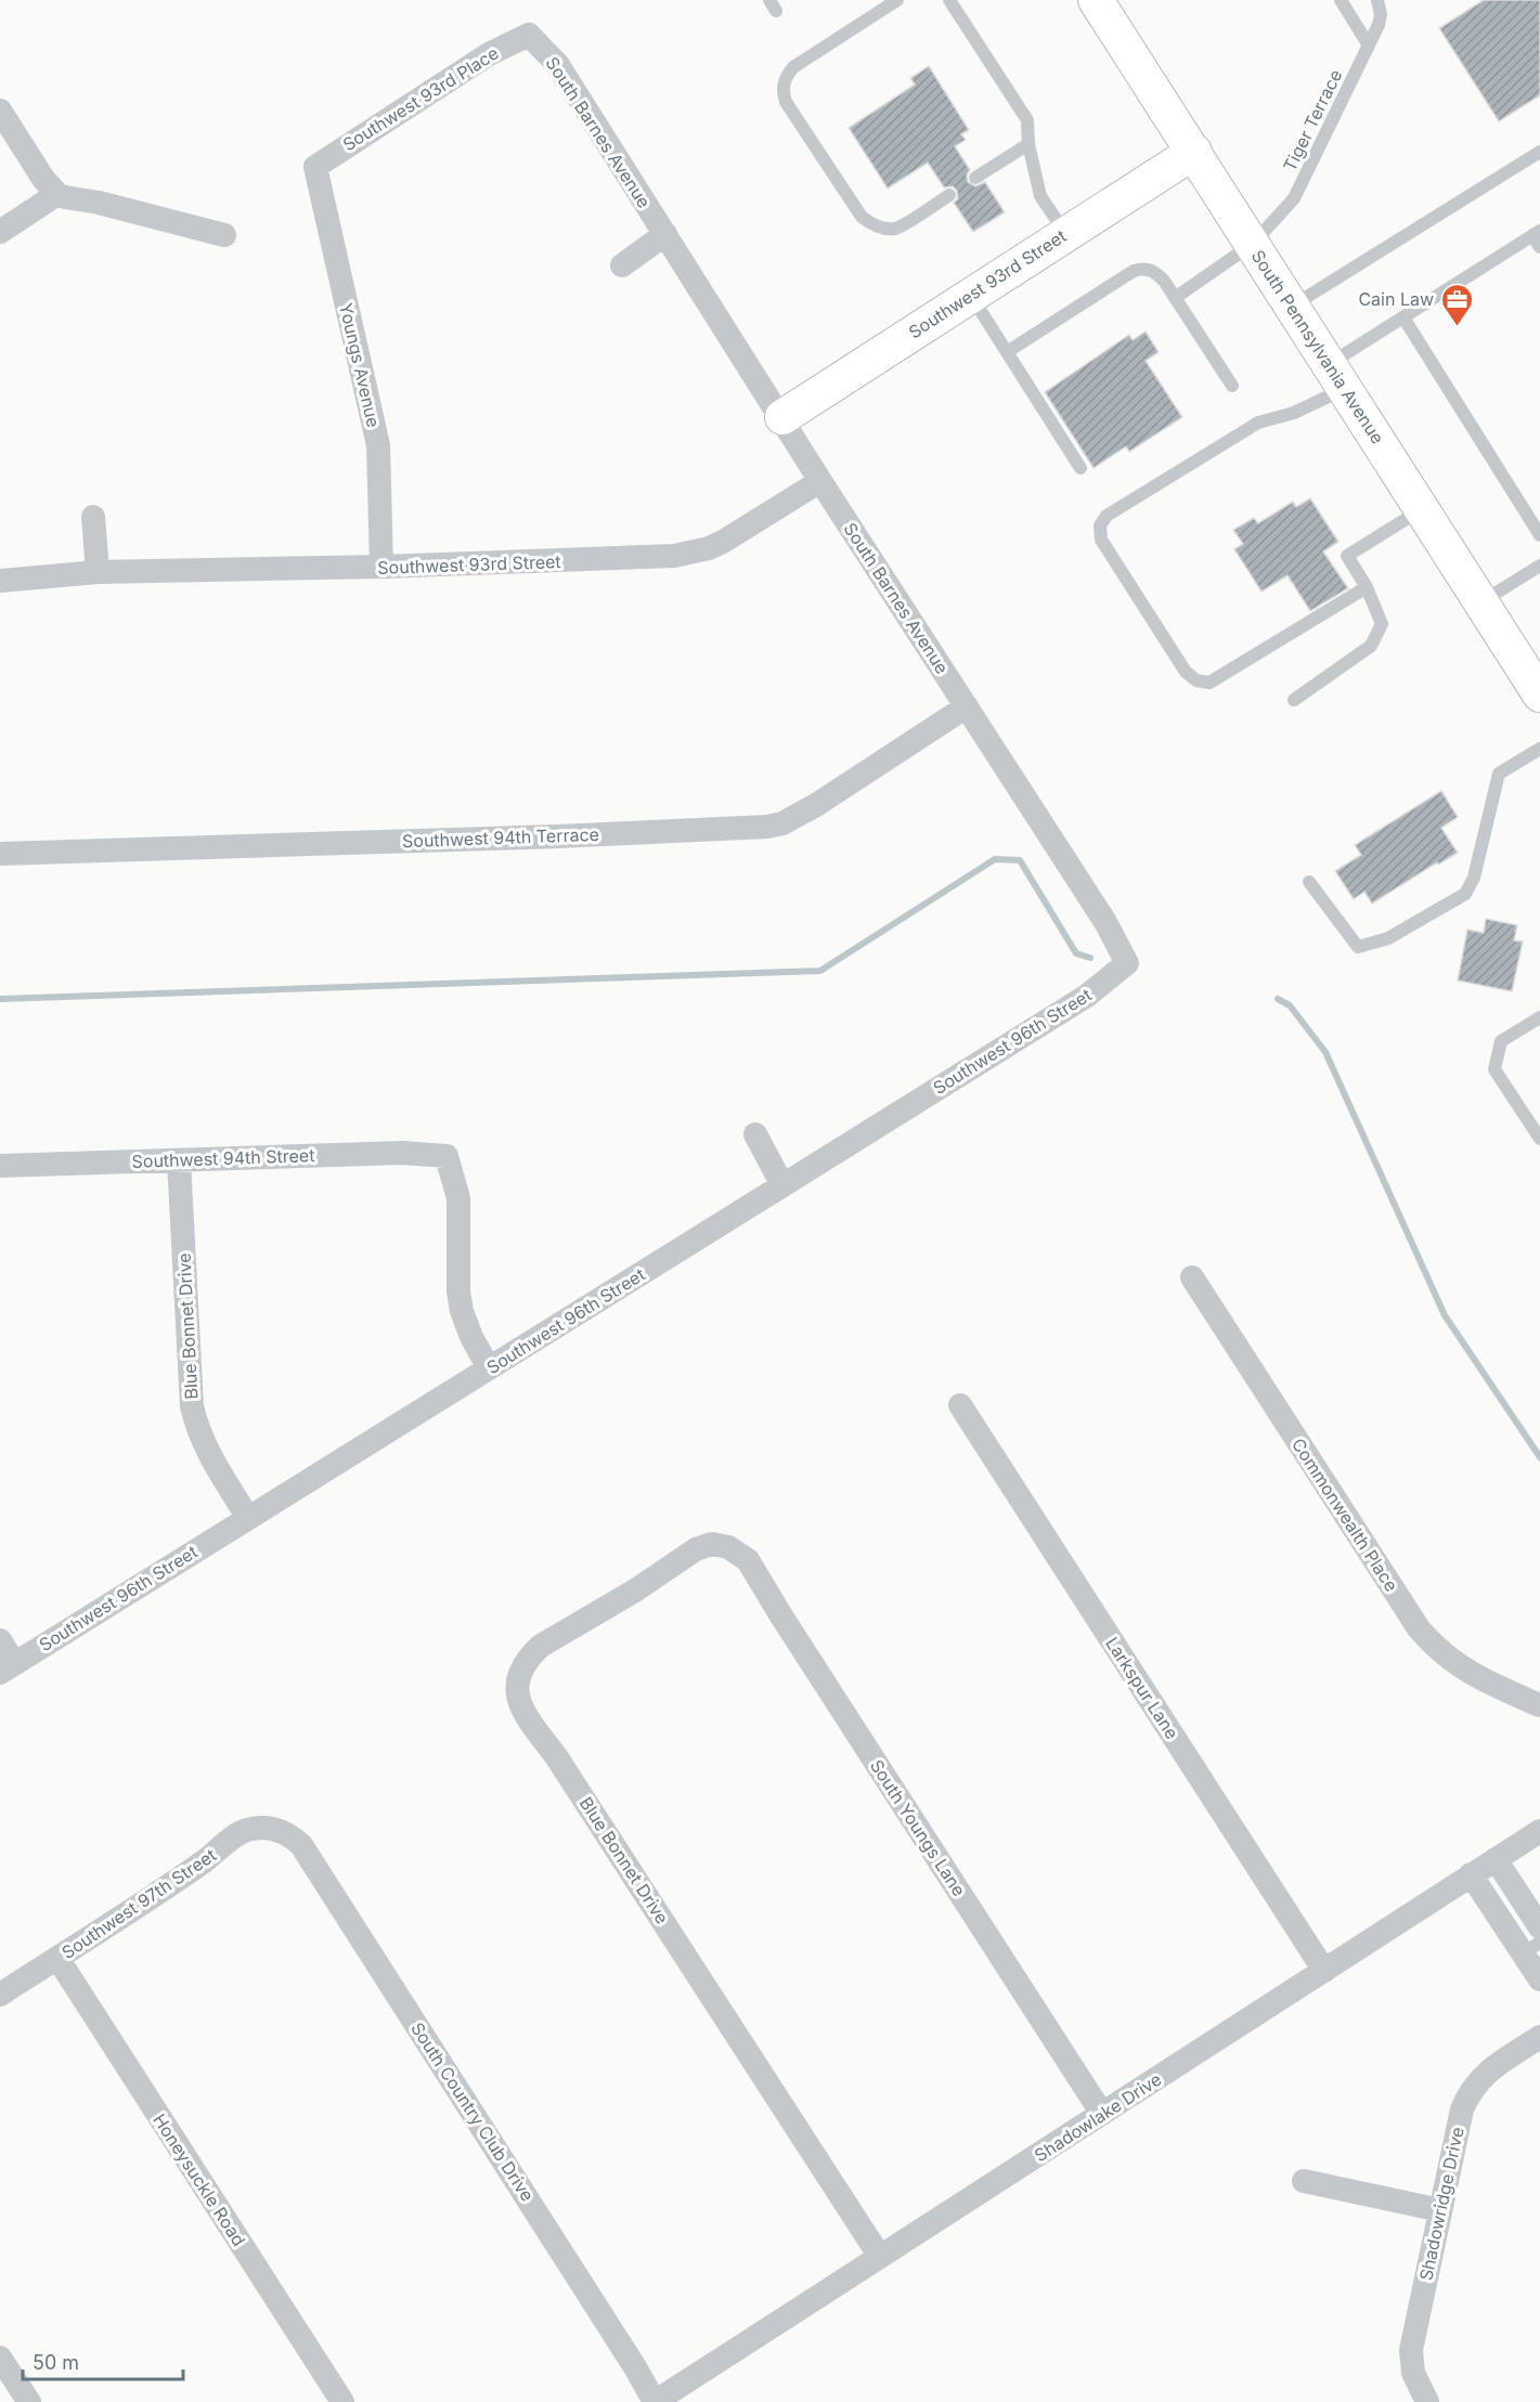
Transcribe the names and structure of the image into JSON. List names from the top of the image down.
{
  "streets": {
    "main road": ["Southwest 93rd Street", "South Pennsylvania Avenue"],
    "street": [
      "Southwest 93rd Place",
      "South Barnes Avenue",
      "Youngs Avenue",
      "Southwest 94th Terrace",
      "Southwest 96th Street",
      "Southwest 94th Street",
      "Blue Bonnet Drive",
      "Commonwealth Place",
      "Larkspur Lane",
      "South Youngs Lane",
      "Southwest 97th Street",
      "South Country Club Drive",
      "Shadowlake Drive",
      "Honeysuckle Road",
      "Shadowridge Drive"
    ],
    "lane": ["Tiger Terrace"]
  },
  "crossings": [
    ["Southwest 93rd Place", "South Barnes Avenue"],
    ["Southwest 93rd Place", "Youngs Avenue"],
    ["Tiger Terrace", "South Pennsylvania Avenue"],
    ["South Barnes Avenue", "Southwest 93rd Street"],
    ["South Barnes Avenue", "Southwest 94th Terrace"],
    ["South Barnes Avenue", "Southwest 96th Street"],
    ["Southwest 93rd Street", "South Pennsylvania Avenue"],
    ["Southwest 93rd Street", "Youngs Avenue"],
    ["Southwest 96th Street", "Southwest 94th Street"],
    ["Southwest 96th Street", "Blue Bonnet Drive"],
    ["Southwest 94th Street", "Blue Bonnet Drive"],
    ["Blue Bonnet Drive", "South Youngs Lane"],
    ["Blue Bonnet Drive", "Shadowlake Drive"],
    ["Larkspur Lane", "Shadowlake Drive"],
    ["South Youngs Lane", "Shadowlake Drive"],
    ["Southwest 97th Street", "South Country Club Drive"],
    ["Southwest 97th Street", "Honeysuckle Road"],
    ["South Country Club Drive", "Shadowlake Drive"]
  ],
  "places": {
    "office": ["Cain Law"]
  },
  "scale_bar": "50 m"
}
